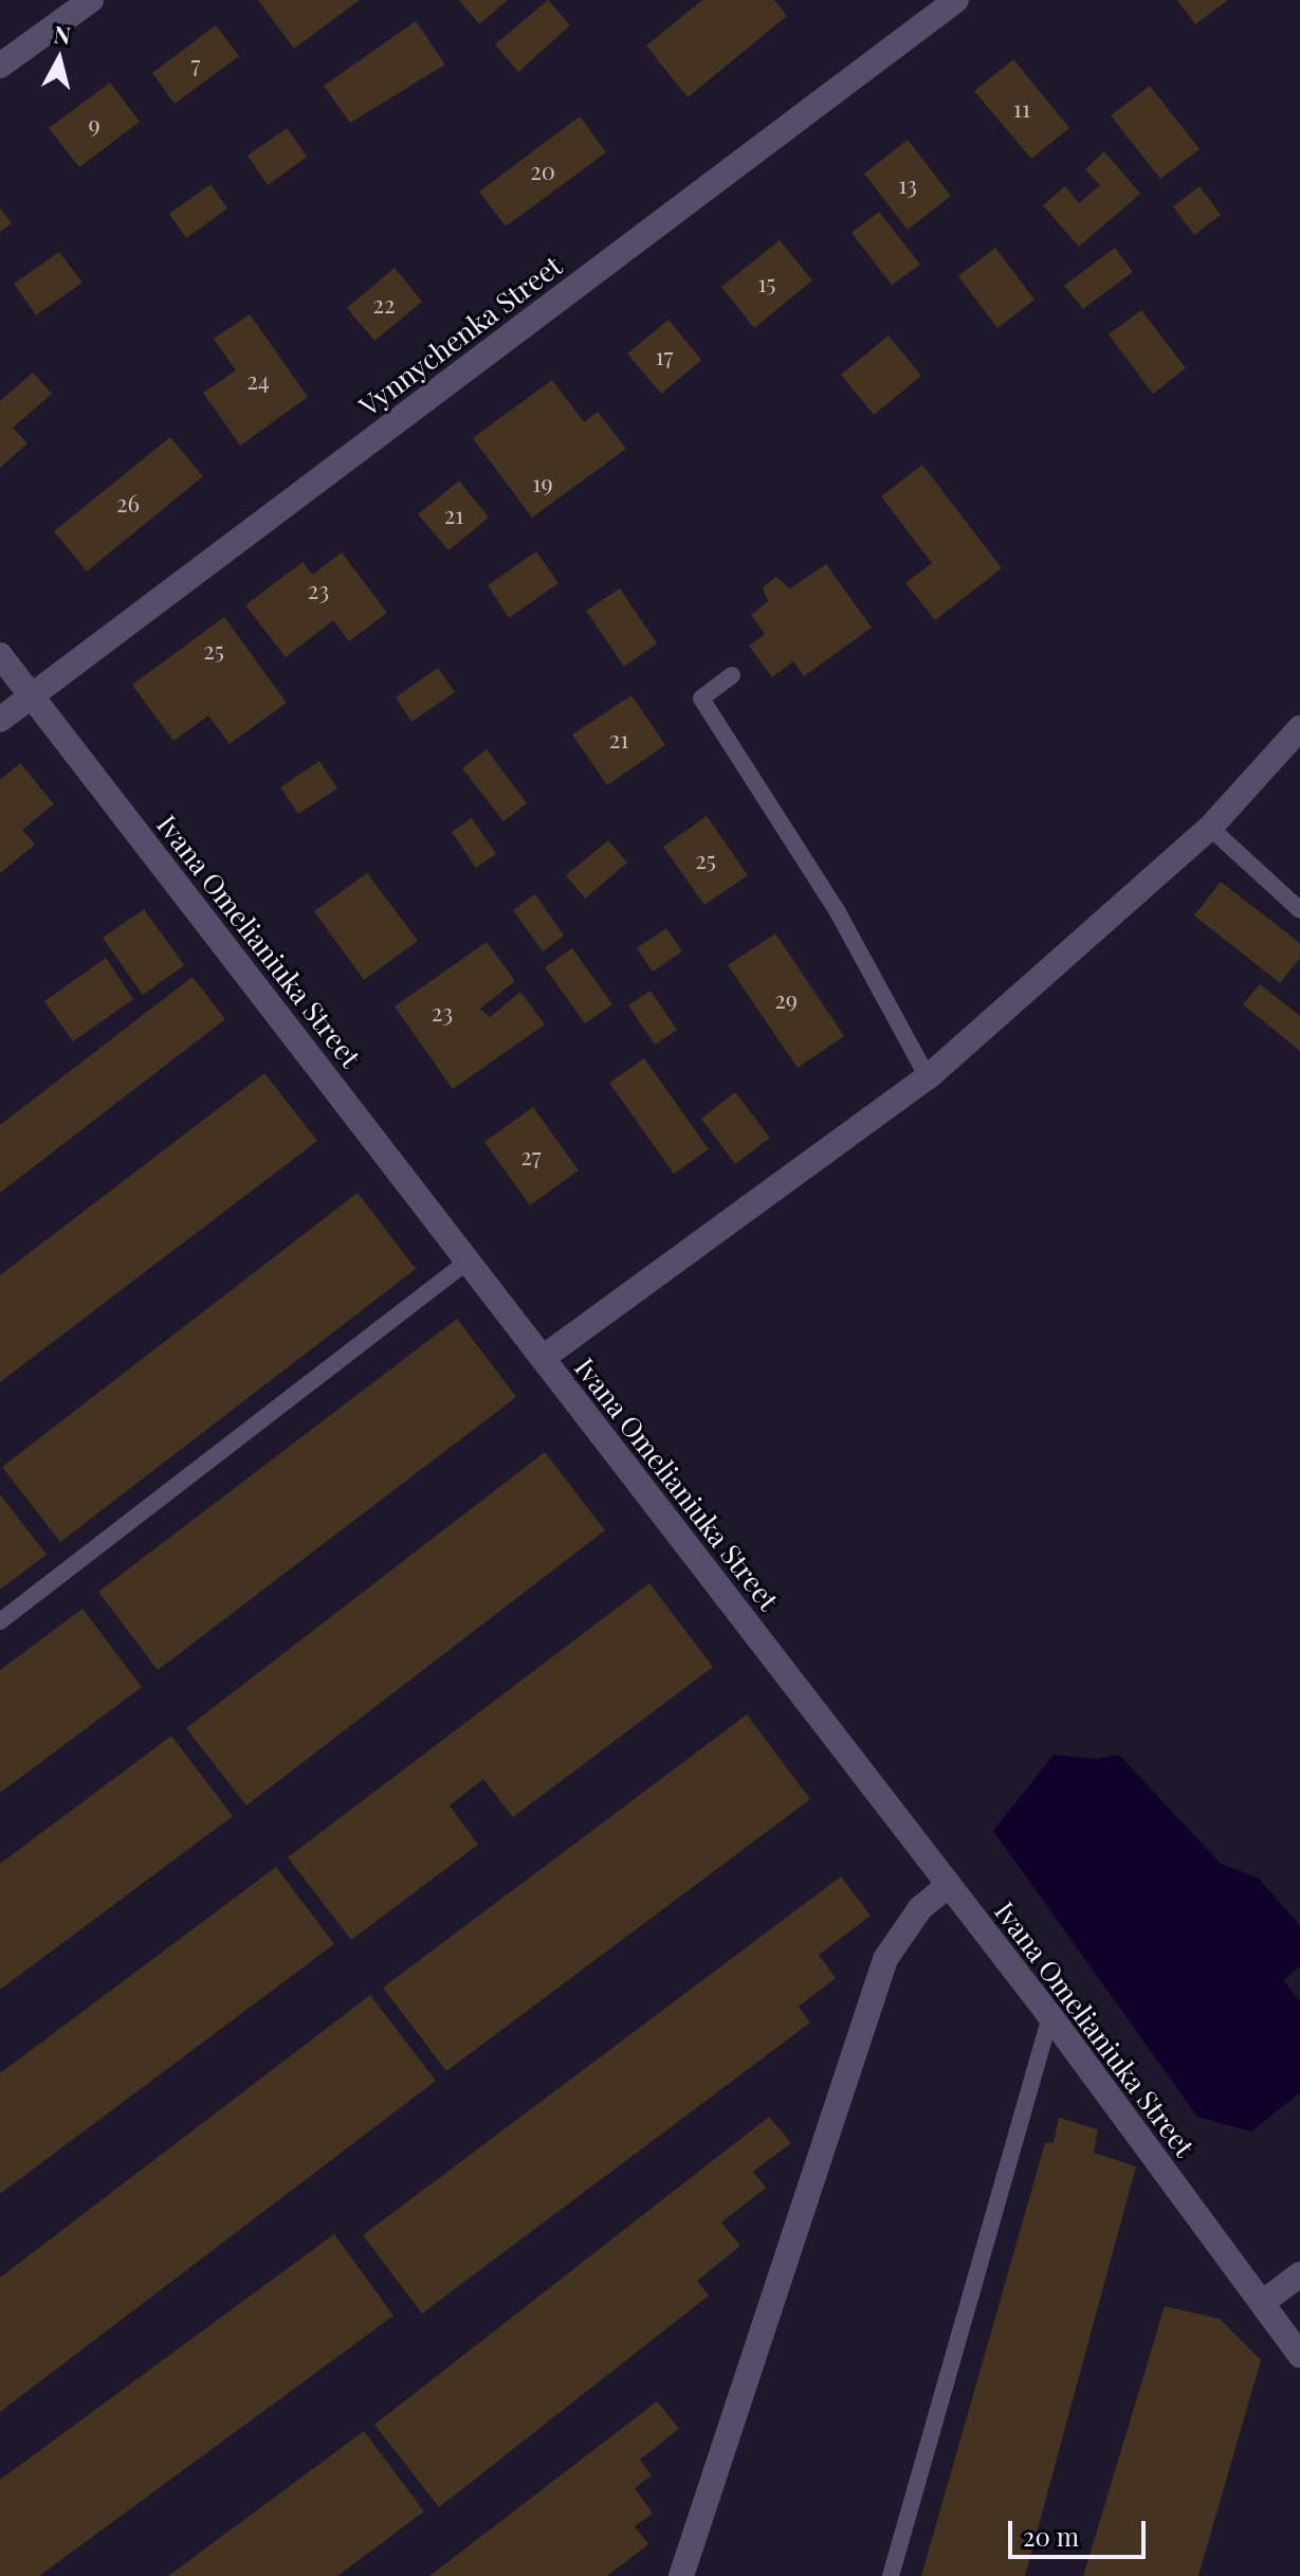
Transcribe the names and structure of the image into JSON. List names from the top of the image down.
{
  "streets": {
    "street": ["Vynnychenka Street", "Ivana Omelianiuka Street"]
  },
  "crossings": [
    ["Vynnychenka Street", "Ivana Omelianiuka Street"]
  ],
  "house_numbers": [
    "7",
    "11",
    "9",
    "20",
    "13",
    "15",
    "22",
    "17",
    "24",
    "19",
    "26",
    "21",
    "23",
    "25",
    "21",
    "25",
    "29",
    "23",
    "27"
  ],
  "scale_bar": "20 m",
  "north": "top"
}
